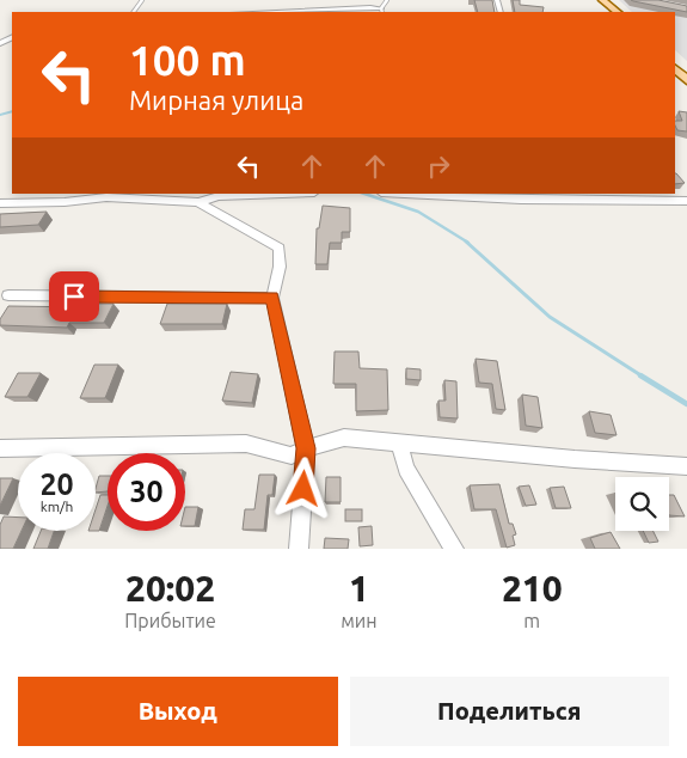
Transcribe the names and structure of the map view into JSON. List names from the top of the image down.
{
  "page": {
    "turn": ["100 m", "Мирная улица"],
    "speed": "20 km/h",
    "limit": "30",
    "eta": [
      "20:02",
      "Прибытие",
      "1",
      "мин",
      "210",
      "m"
    ],
    "buttons": ["Выход", "Поделиться"]
  }
}
